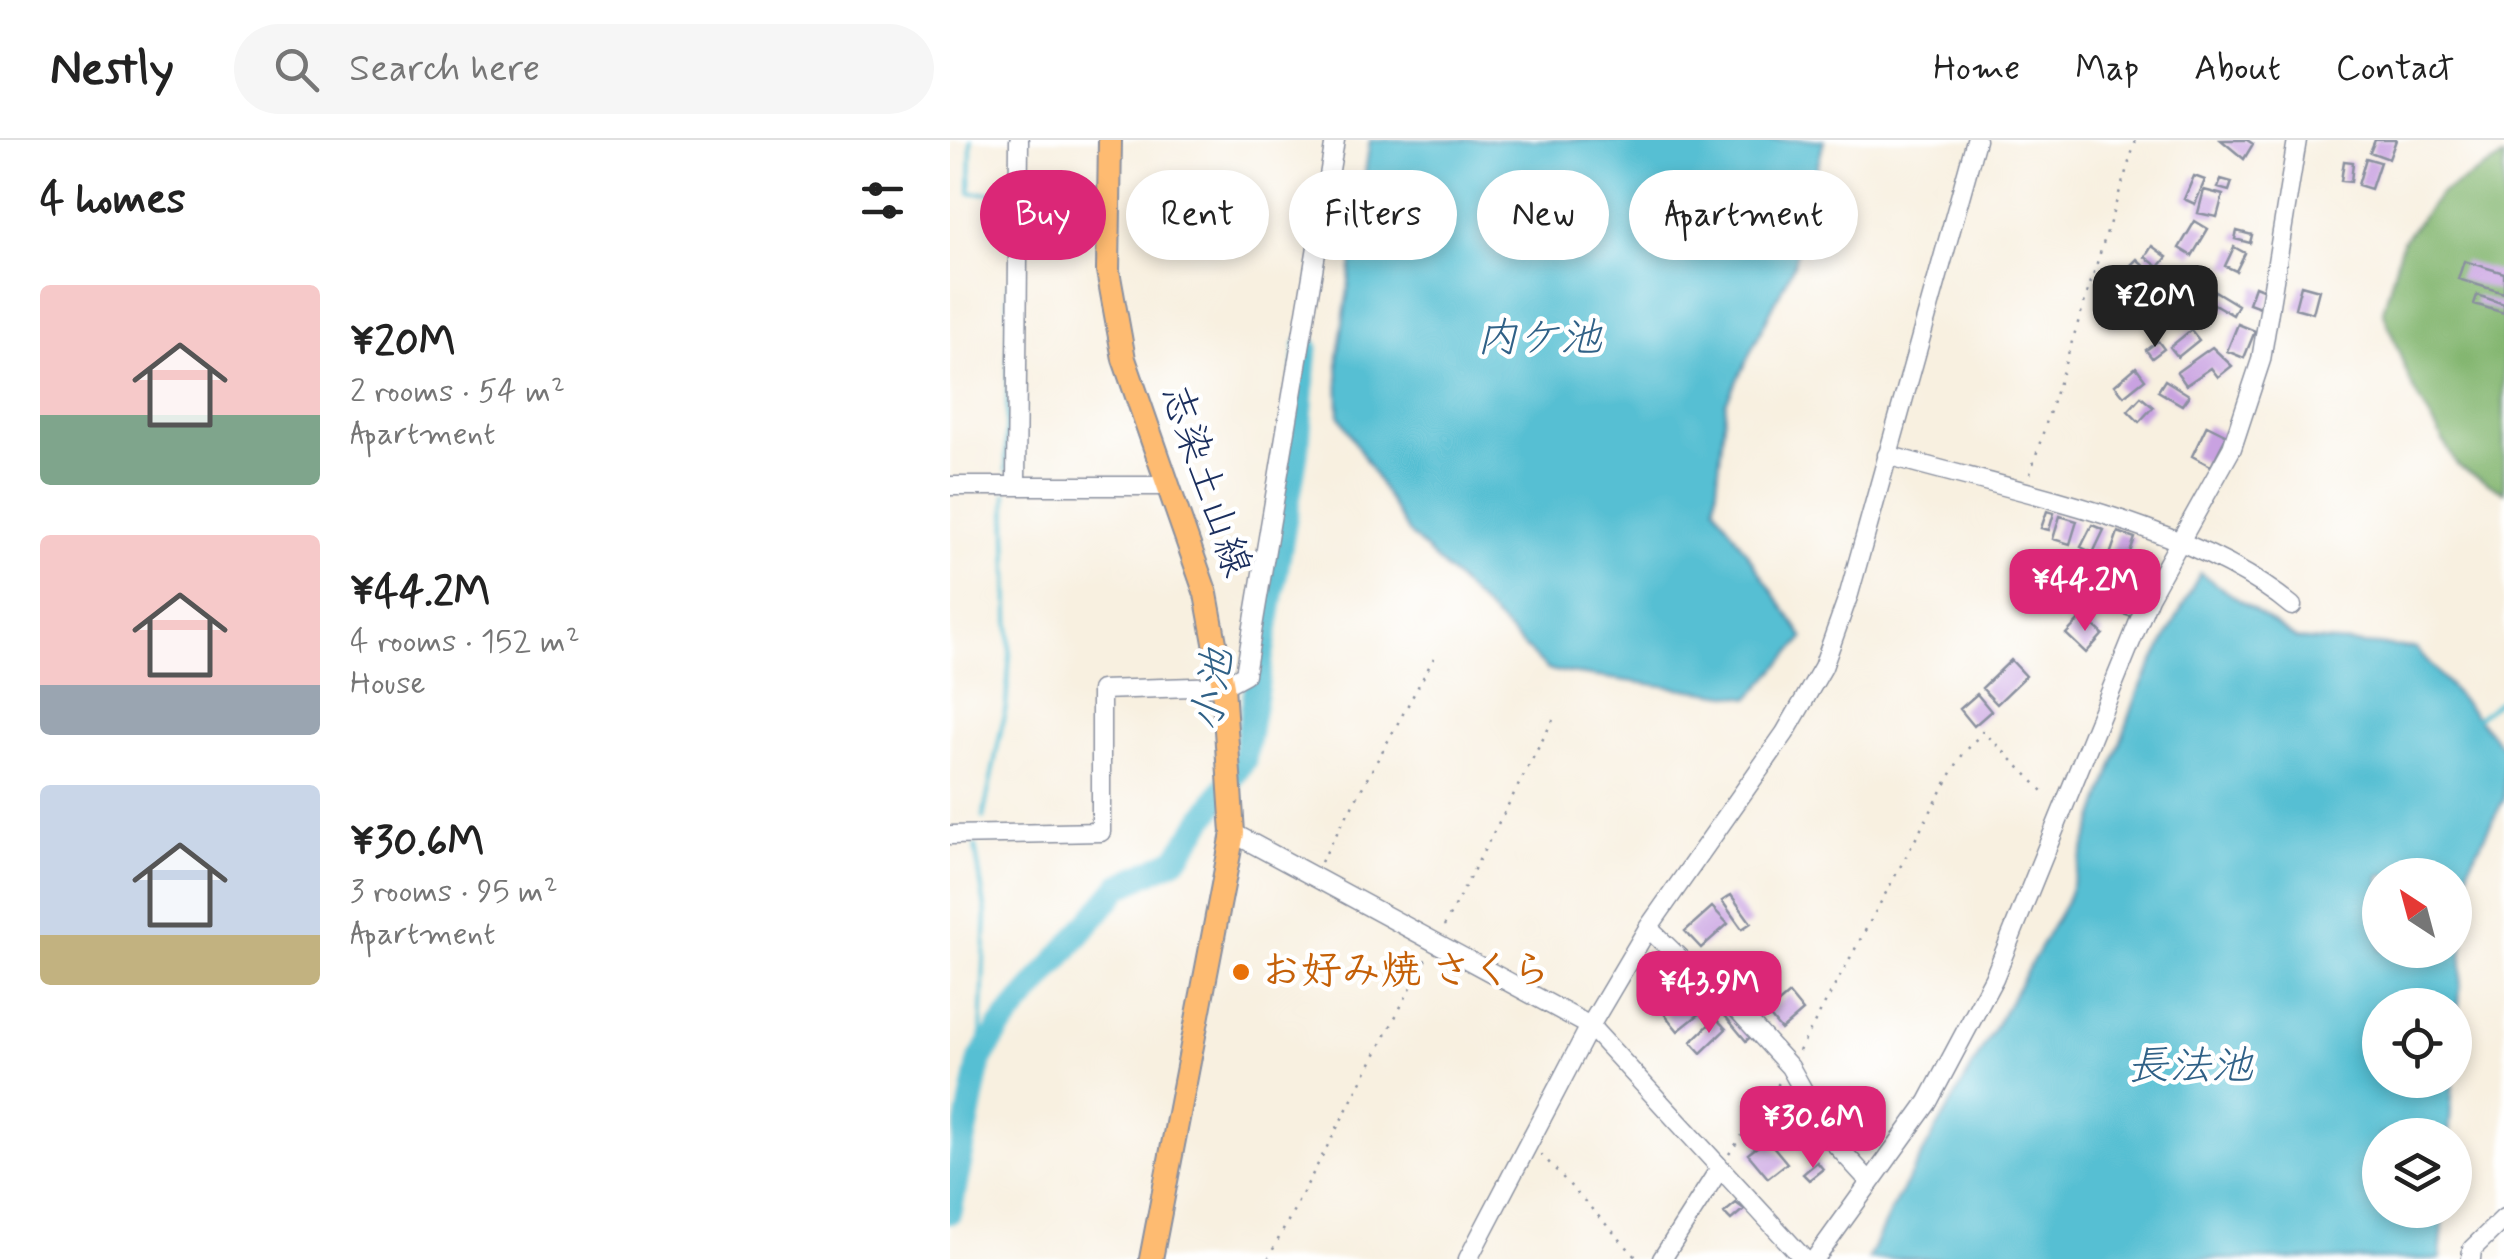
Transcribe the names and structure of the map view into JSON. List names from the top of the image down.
{
  "streets": {
    "main road": ["志染土山線"]
  },
  "water": ["内ケ池", "小池", "長法池"],
  "places": ["お好み焼 さくら"],
  "north": "top left",
  "page": {
    "header": "Nestly",
    "search": "Search here",
    "nav": [
      "Home",
      "Map",
      "About",
      "Contact"
    ],
    "heading": "4 homes",
    "chip": [
      "Buy",
      "Rent",
      "Filters",
      "New",
      "Apartment"
    ],
    "list": [
      {
        "name": "¥20M",
        "note": "2 rooms · 54 m² · Apartment"
      },
      {
        "name": "¥44.2M",
        "note": "4 rooms · 152 m² · House"
      },
      {
        "name": "¥30.6M",
        "note": "3 rooms · 95 m² · Apartment"
      }
    ],
    "price": [
      "¥20M",
      "¥44.2M",
      "¥43.9M",
      "¥30.6M"
    ]
  }
}
